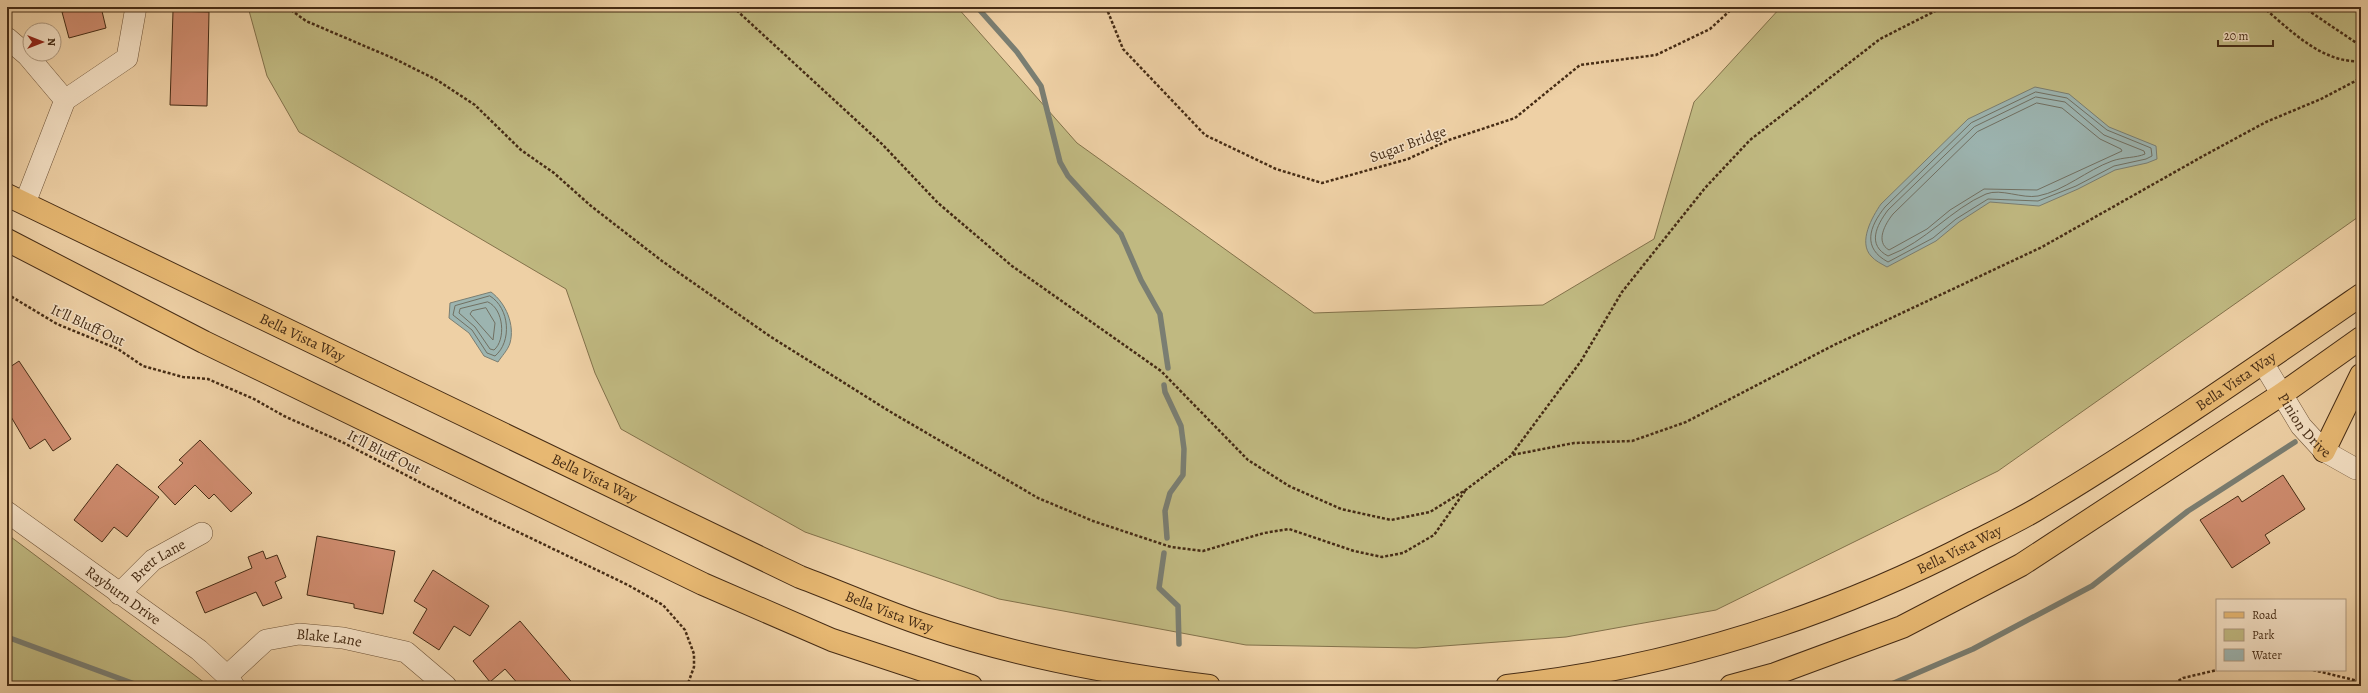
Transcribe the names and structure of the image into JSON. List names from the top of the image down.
{
  "streets": {
    "main road": ["Bella Vista Way"],
    "street": [
      "Pinion Drive",
      "Brett Lane",
      "Rayburn Drive",
      "Blake Lane"
    ],
    "path": ["Sugar Bridge", "It'll Bluff Out"]
  },
  "crossings": [
    ["Bella Vista Way", "Pinion Drive"],
    ["Brett Lane", "Rayburn Drive"],
    ["Rayburn Drive", "Blake Lane"]
  ],
  "legend": ["Road", "Park", "Water"],
  "scale_bar": "20 m",
  "north": "right"
}
